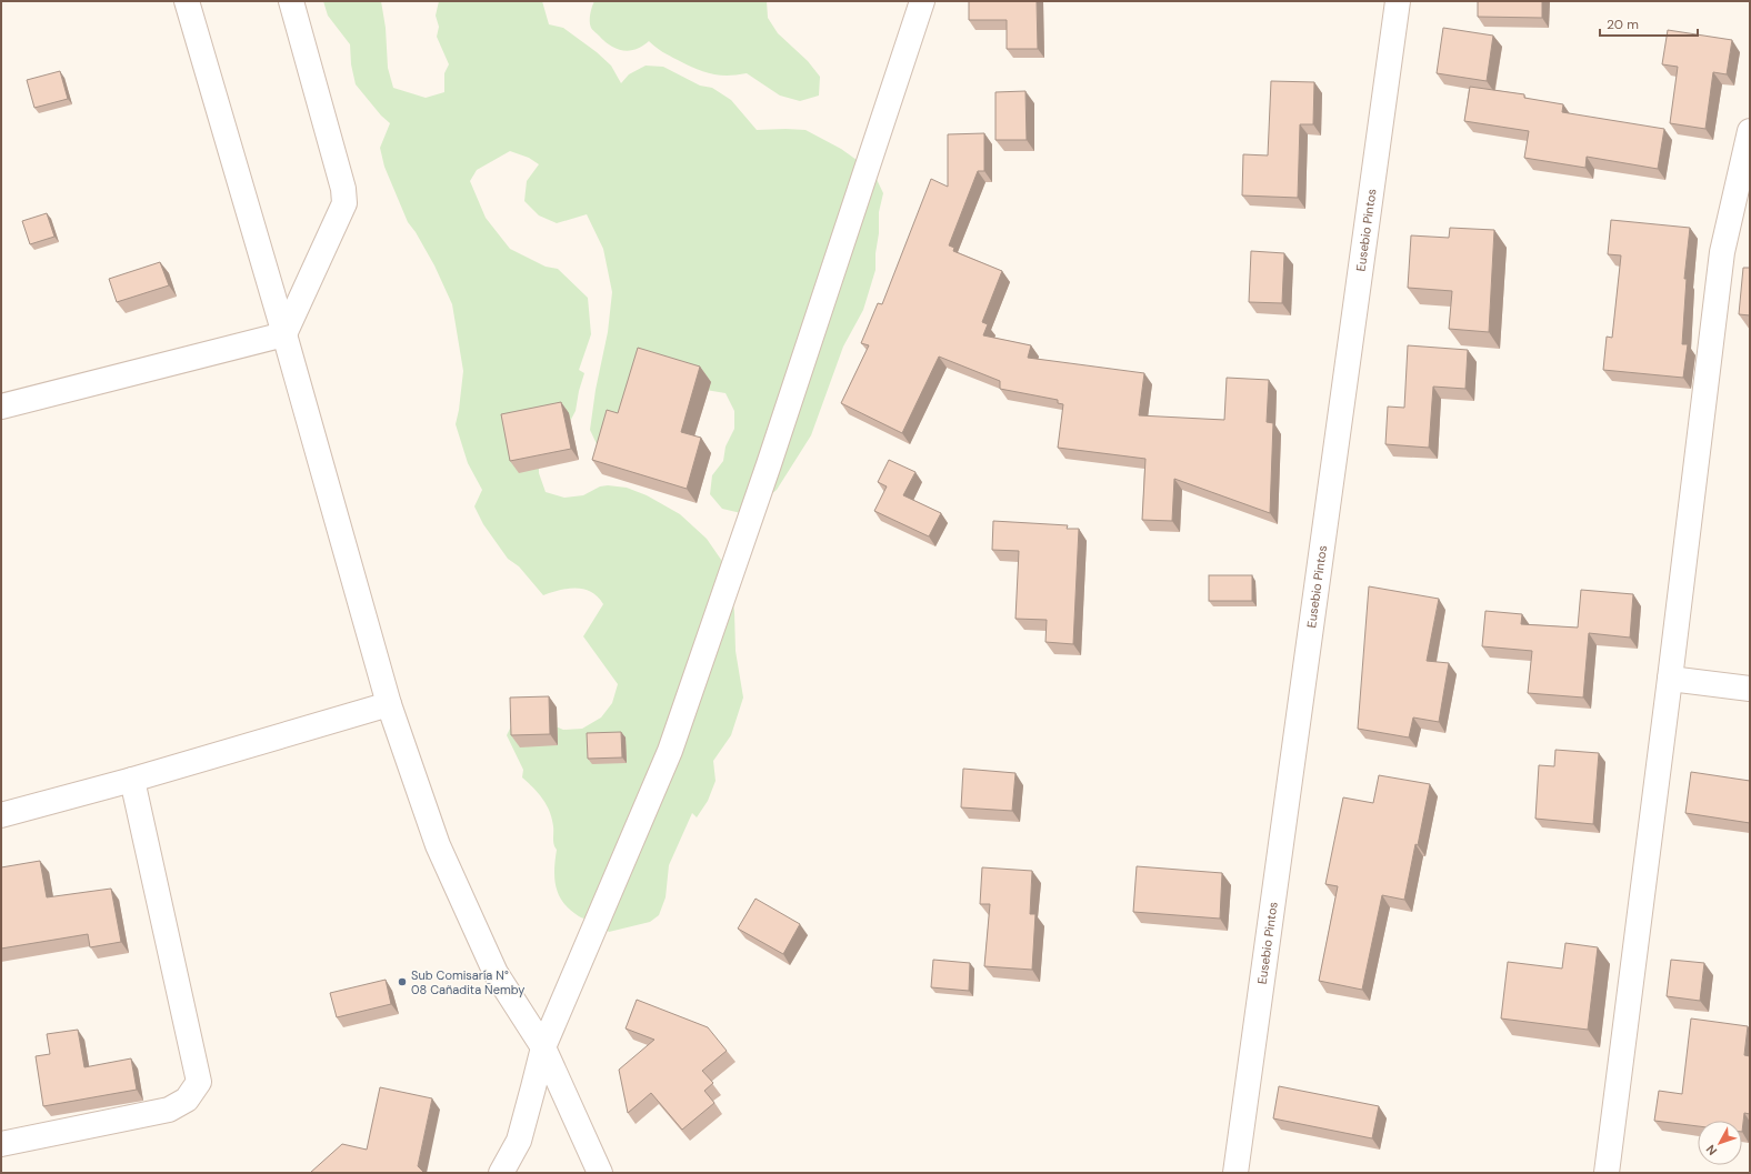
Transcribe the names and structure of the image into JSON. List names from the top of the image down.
{
  "streets": {
    "street": ["Eusebio Pintos"]
  },
  "places": ["Sub Comisaría N° 08 Cañadita Ñemby"],
  "scale_bar": "20 m",
  "north": "bottom left"
}
